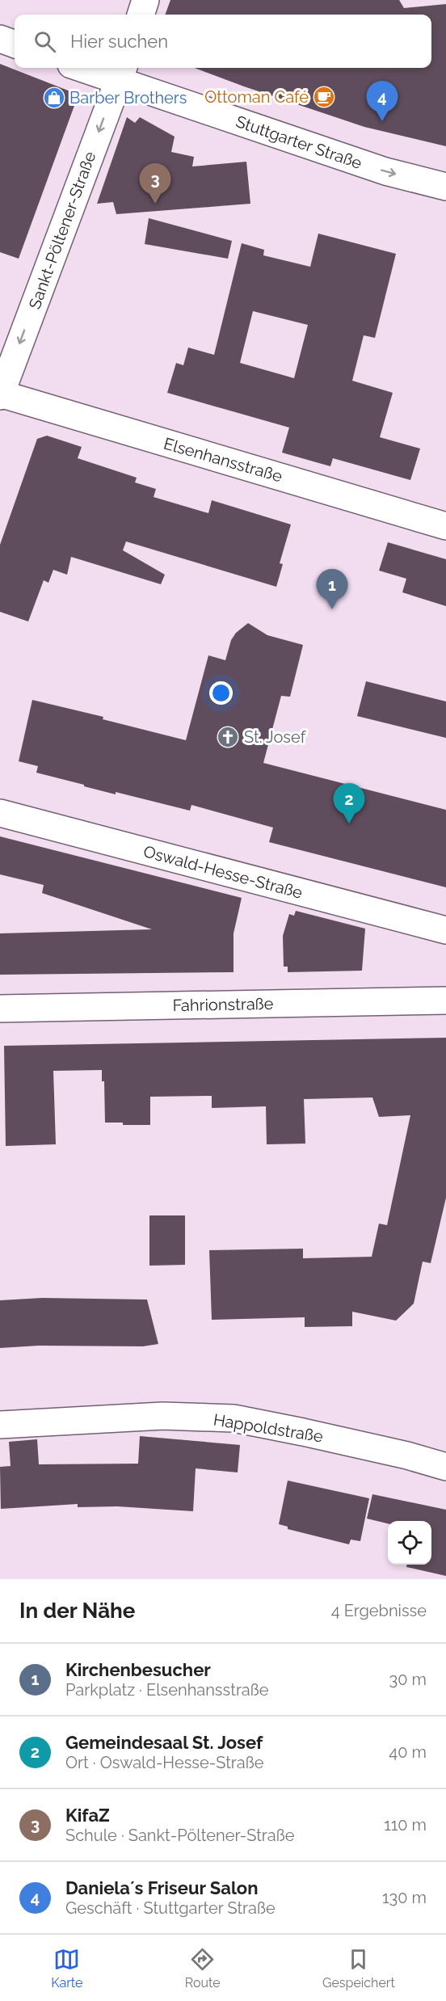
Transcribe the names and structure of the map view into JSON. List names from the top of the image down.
{
  "streets": {
    "street": [
      "Stuttgarter Straße",
      "Sankt-Pöltener-Straße",
      "Elsenhansstraße",
      "Oswald-Hesse-Straße",
      "Fahrionstraße",
      "Happoldstraße"
    ]
  },
  "crossings": [
    ["Stuttgarter Straße", "Sankt-Pöltener-Straße"],
    ["Sankt-Pöltener-Straße", "Elsenhansstraße"]
  ],
  "one_way": ["Stuttgarter Straße", "Sankt-Pöltener-Straße"],
  "places": {
    "cafe": ["Ottoman Café"],
    "shop": ["Barber Brothers"],
    "church": ["St. Josef"]
  },
  "page": {
    "search": "Hier suchen",
    "pins": [
      "4",
      "3",
      "1",
      "2"
    ],
    "heading": ["In der Nähe", "4 Ergebnisse"],
    "list": [
      {
        "mark": "1",
        "name": "Kirchenbesucher",
        "note": "Parkplatz · Elsenhansstraße",
        "value": "30 m"
      },
      {
        "mark": "2",
        "name": "Gemeindesaal St. Josef",
        "note": "Ort · Oswald-Hesse-Straße",
        "value": "40 m"
      },
      {
        "mark": "3",
        "name": "KifaZ",
        "note": "Schule · Sankt-Pöltener-Straße",
        "value": "110 m"
      },
      {
        "mark": "4",
        "name": "Daniela´s Friseur Salon",
        "note": "Geschäft · Stuttgarter Straße",
        "value": "130 m"
      }
    ],
    "nav": ["Karte", "Route", "Gespeichert"]
  }
}
